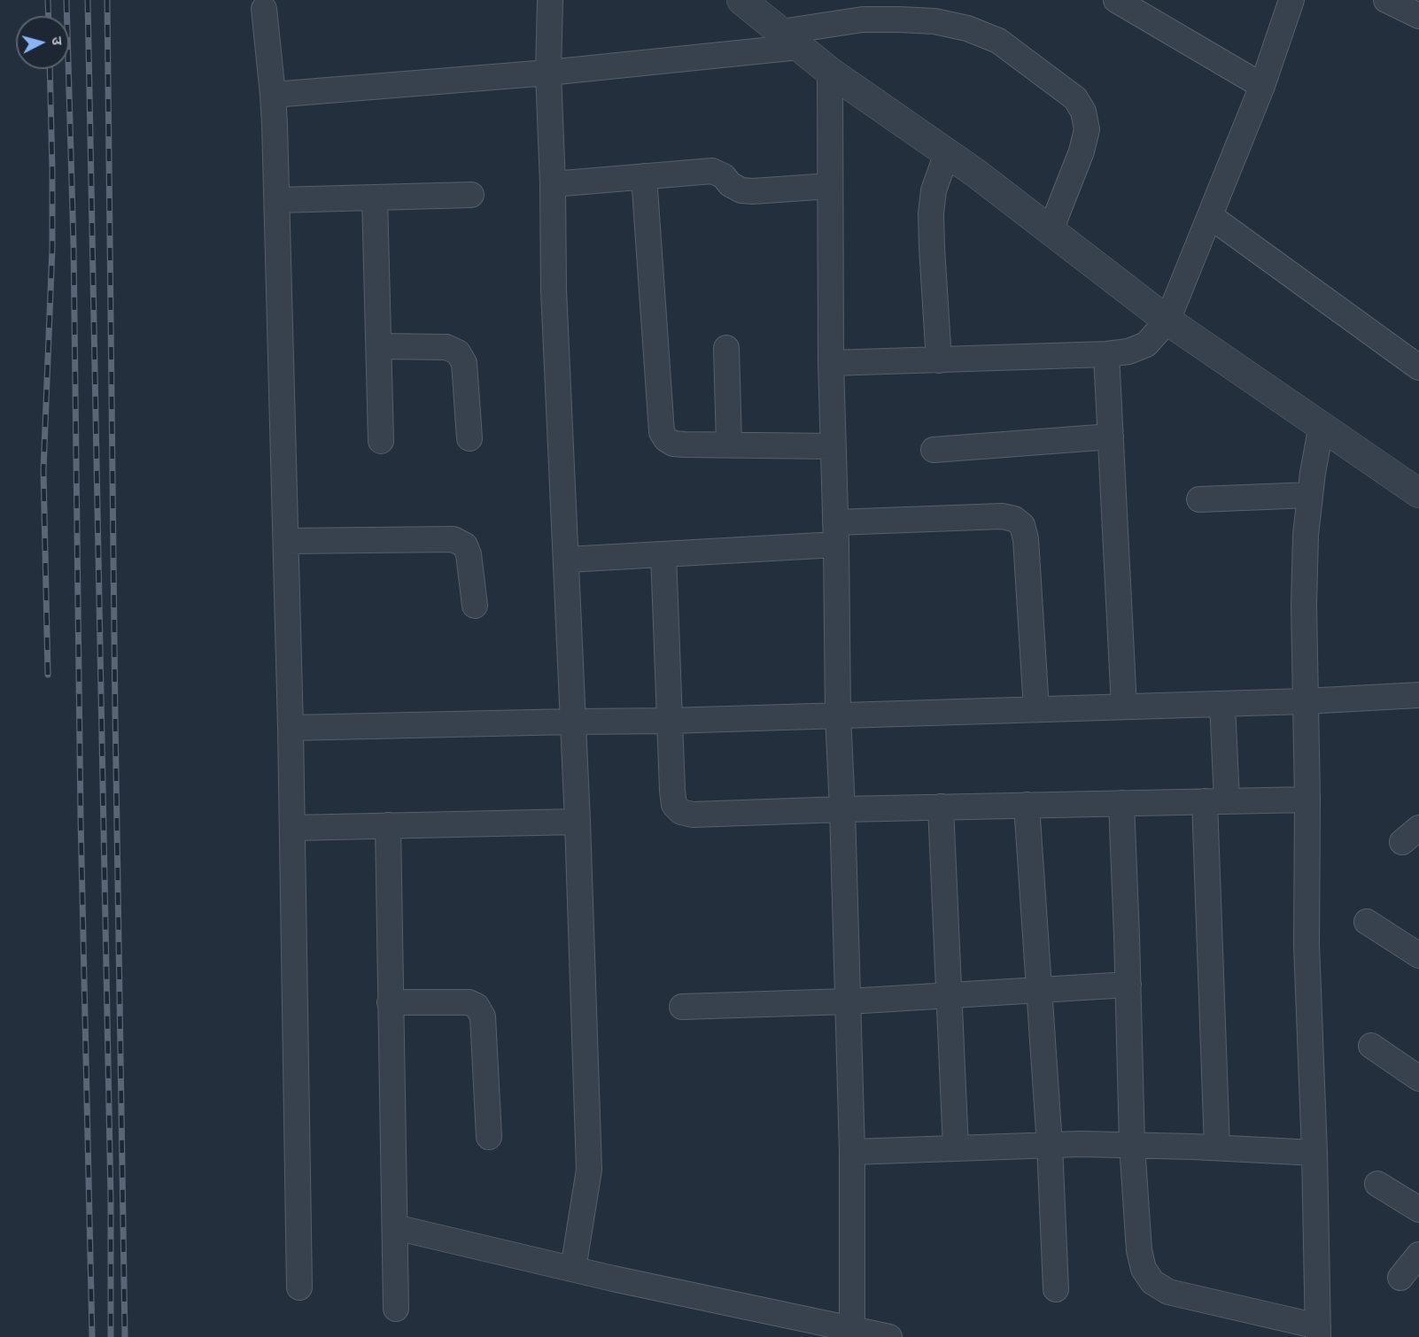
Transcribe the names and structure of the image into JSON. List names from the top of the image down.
{
  "north": "right"
}
